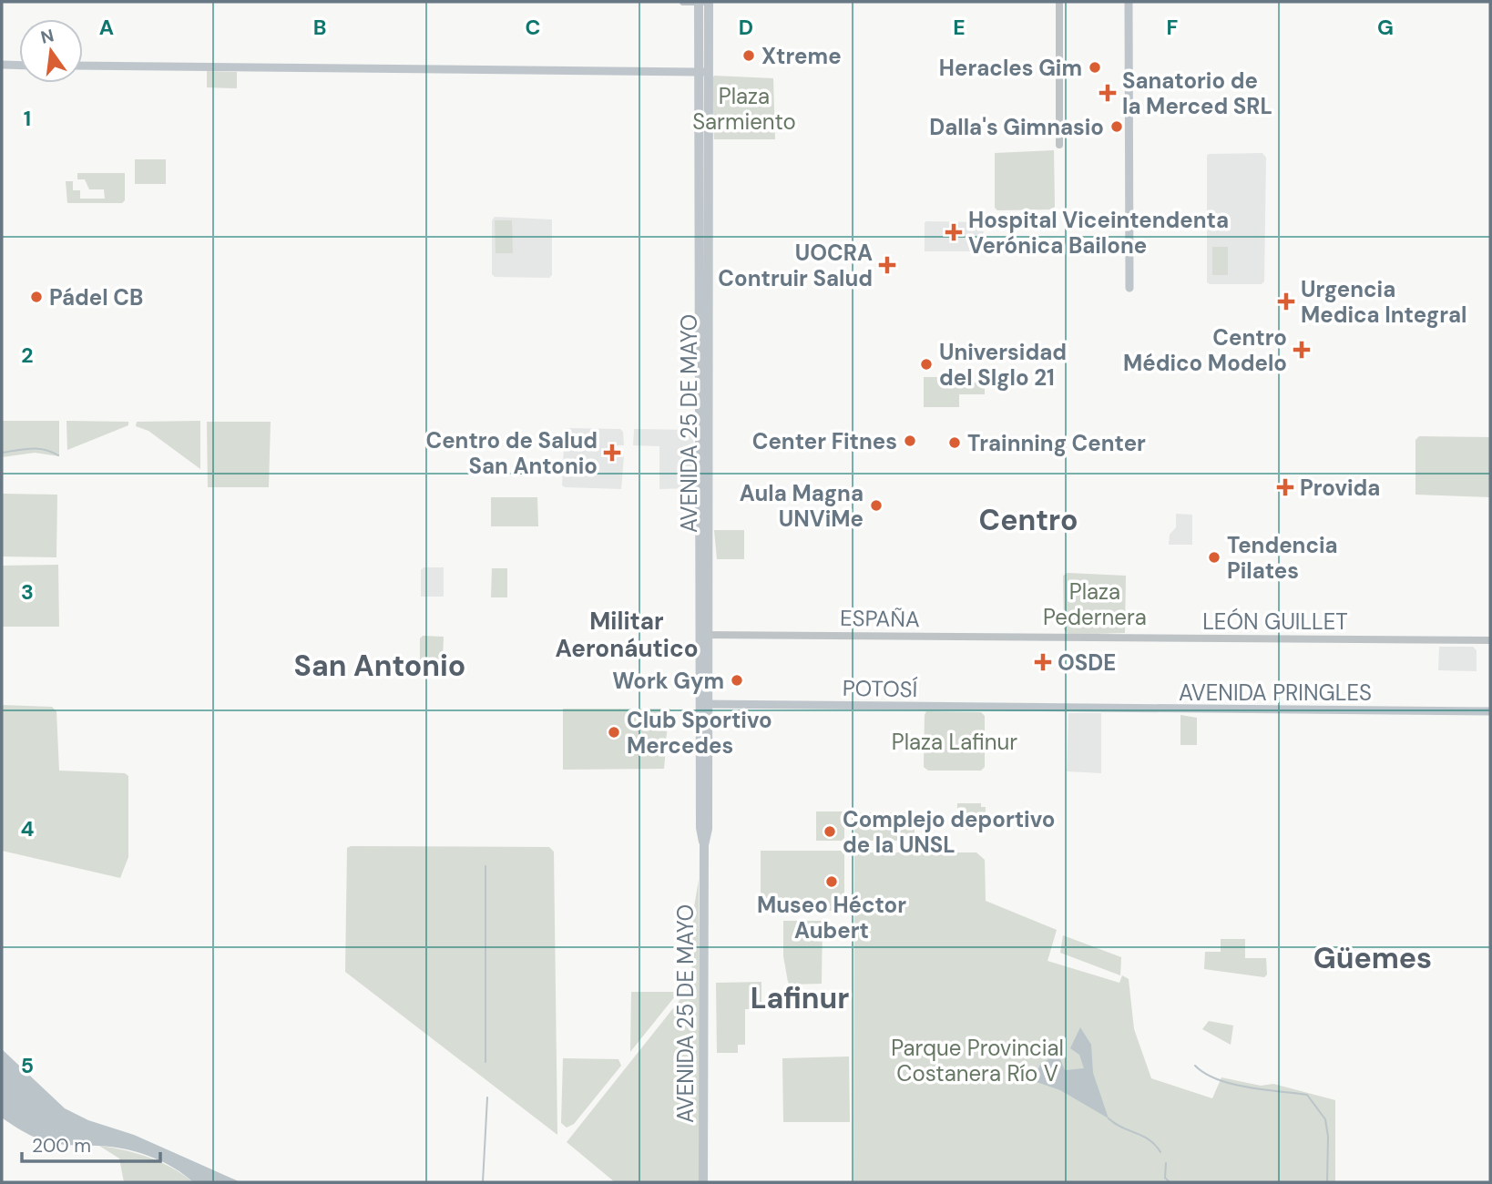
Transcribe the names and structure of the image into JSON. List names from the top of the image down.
{
  "streets": {
    "main road": ["AVENIDA 25 DE MAYO", "POTOSÍ", "AVENIDA PRINGLES"],
    "street": ["ESPAÑA", "LEÓN GUILLET"]
  },
  "crossings": [
    ["AVENIDA 25 DE MAYO", "ESPAÑA"],
    ["AVENIDA 25 DE MAYO", "POTOSÍ"],
    ["ESPAÑA", "LEÓN GUILLET"],
    ["POTOSÍ", "AVENIDA PRINGLES"]
  ],
  "districts": [
    "Centro",
    "Militar Aeronáutico",
    "San Antonio",
    "Güemes",
    "Lafinur"
  ],
  "parks": [
    "Plaza Sarmiento",
    "Plaza Pedernera",
    "Plaza Lafinur",
    "Parque Provincial Costanera Río V"
  ],
  "places": {
    "other": [
      "Xtreme",
      "Heracles Gim",
      "Dalla's Gimnasio",
      "Pádel CB",
      "Universidad del SIglo 21",
      "Center Fitnes",
      "Trainning Center",
      "Aula Magna UNViMe",
      "Tendencia Pilates",
      "Work Gym",
      "Club Sportivo Mercedes",
      "Complejo deportivo de la UNSL",
      "Museo Héctor Aubert"
    ],
    "health": [
      "Sanatorio de la Merced SRL",
      "Hospital Viceintendenta Verónica Bailone",
      "UOCRA Contruir Salud",
      "Urgencia Medica Integral",
      "Centro Médico Modelo",
      "Centro de Salud San Antonio",
      "Provida",
      "OSDE"
    ]
  },
  "scale_bar": "200 m",
  "north": "top",
  "grid": {
    "columns": [
      "A",
      "B",
      "C",
      "D",
      "E",
      "F",
      "G"
    ],
    "rows": [
      "1",
      "2",
      "3",
      "4",
      "5"
    ]
  }
}
